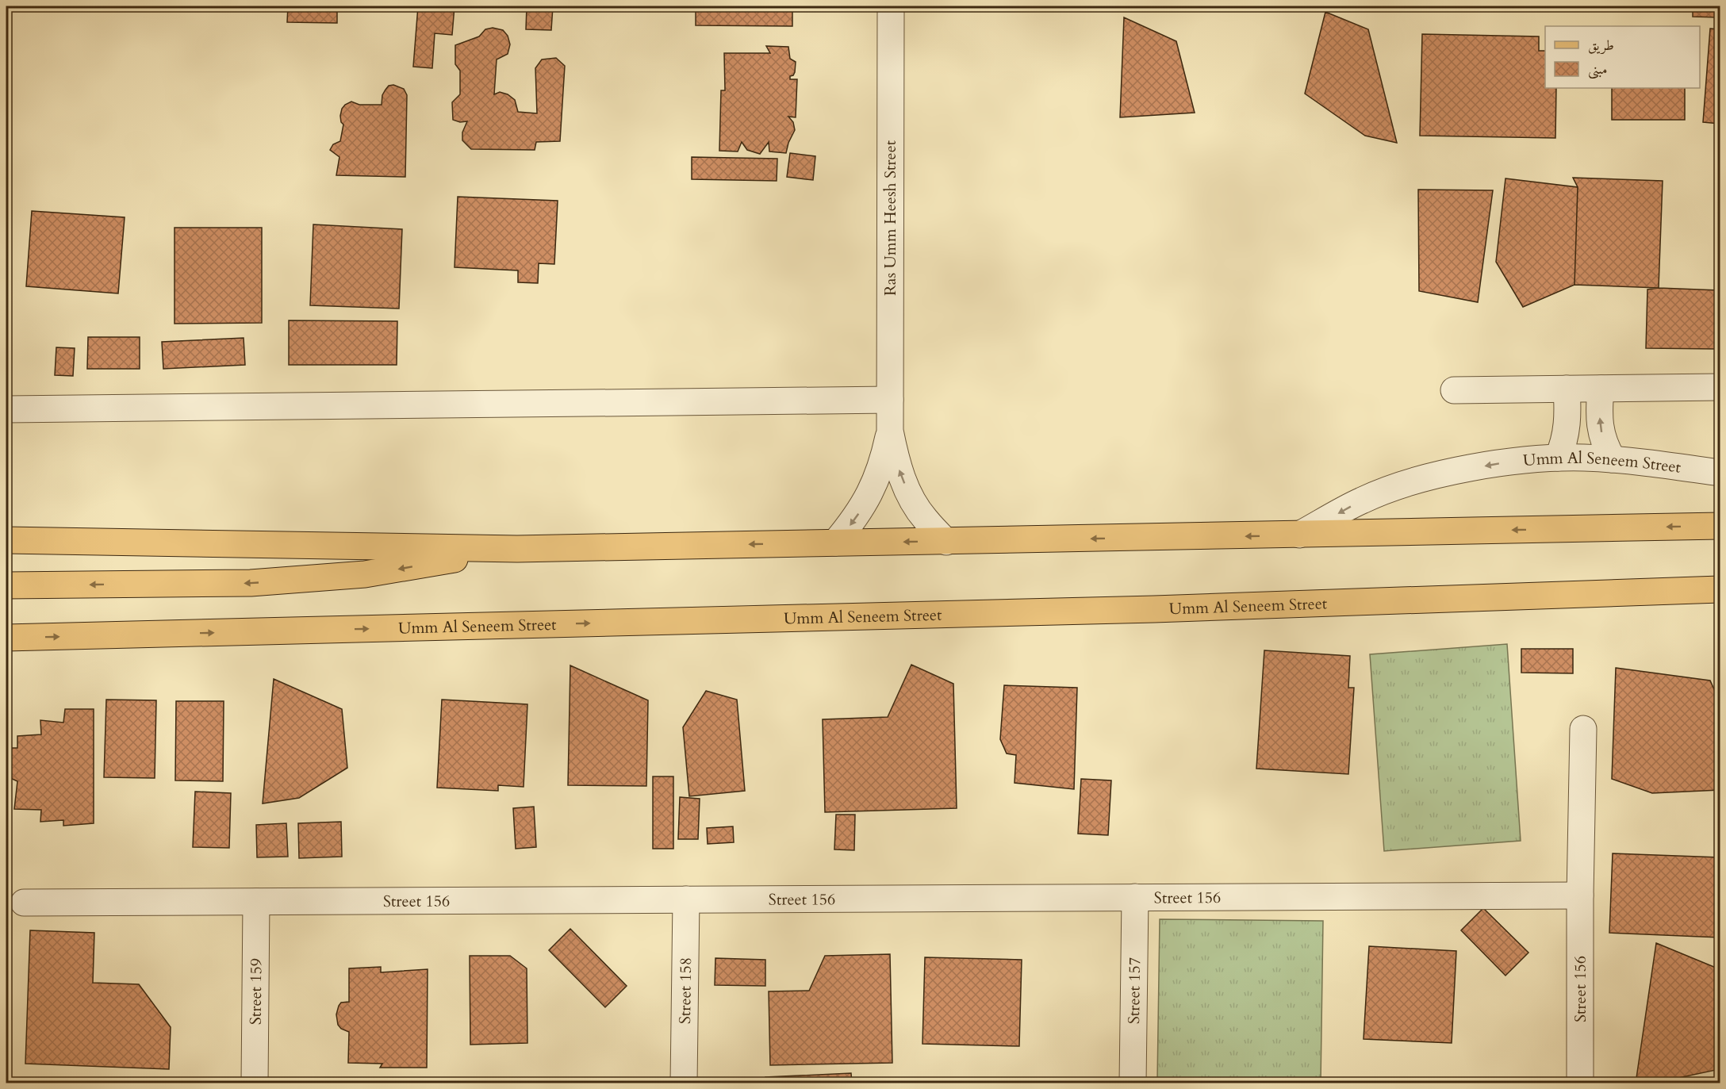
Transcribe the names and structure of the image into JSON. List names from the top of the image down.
{
  "streets": {
    "main road": ["Umm Al Seneem Street"],
    "street": [
      "Ras Umm Heesh Street",
      "Street 156",
      "Street 157",
      "Street 158",
      "Street 159"
    ]
  },
  "crossings": [
    ["Ras Umm Heesh Street", "Umm Al Seneem Street"],
    ["Street 156", "Street 157"],
    ["Street 156", "Street 158"],
    ["Street 156", "Street 159"]
  ],
  "legend": ["طريق", "مبنى"]
}
